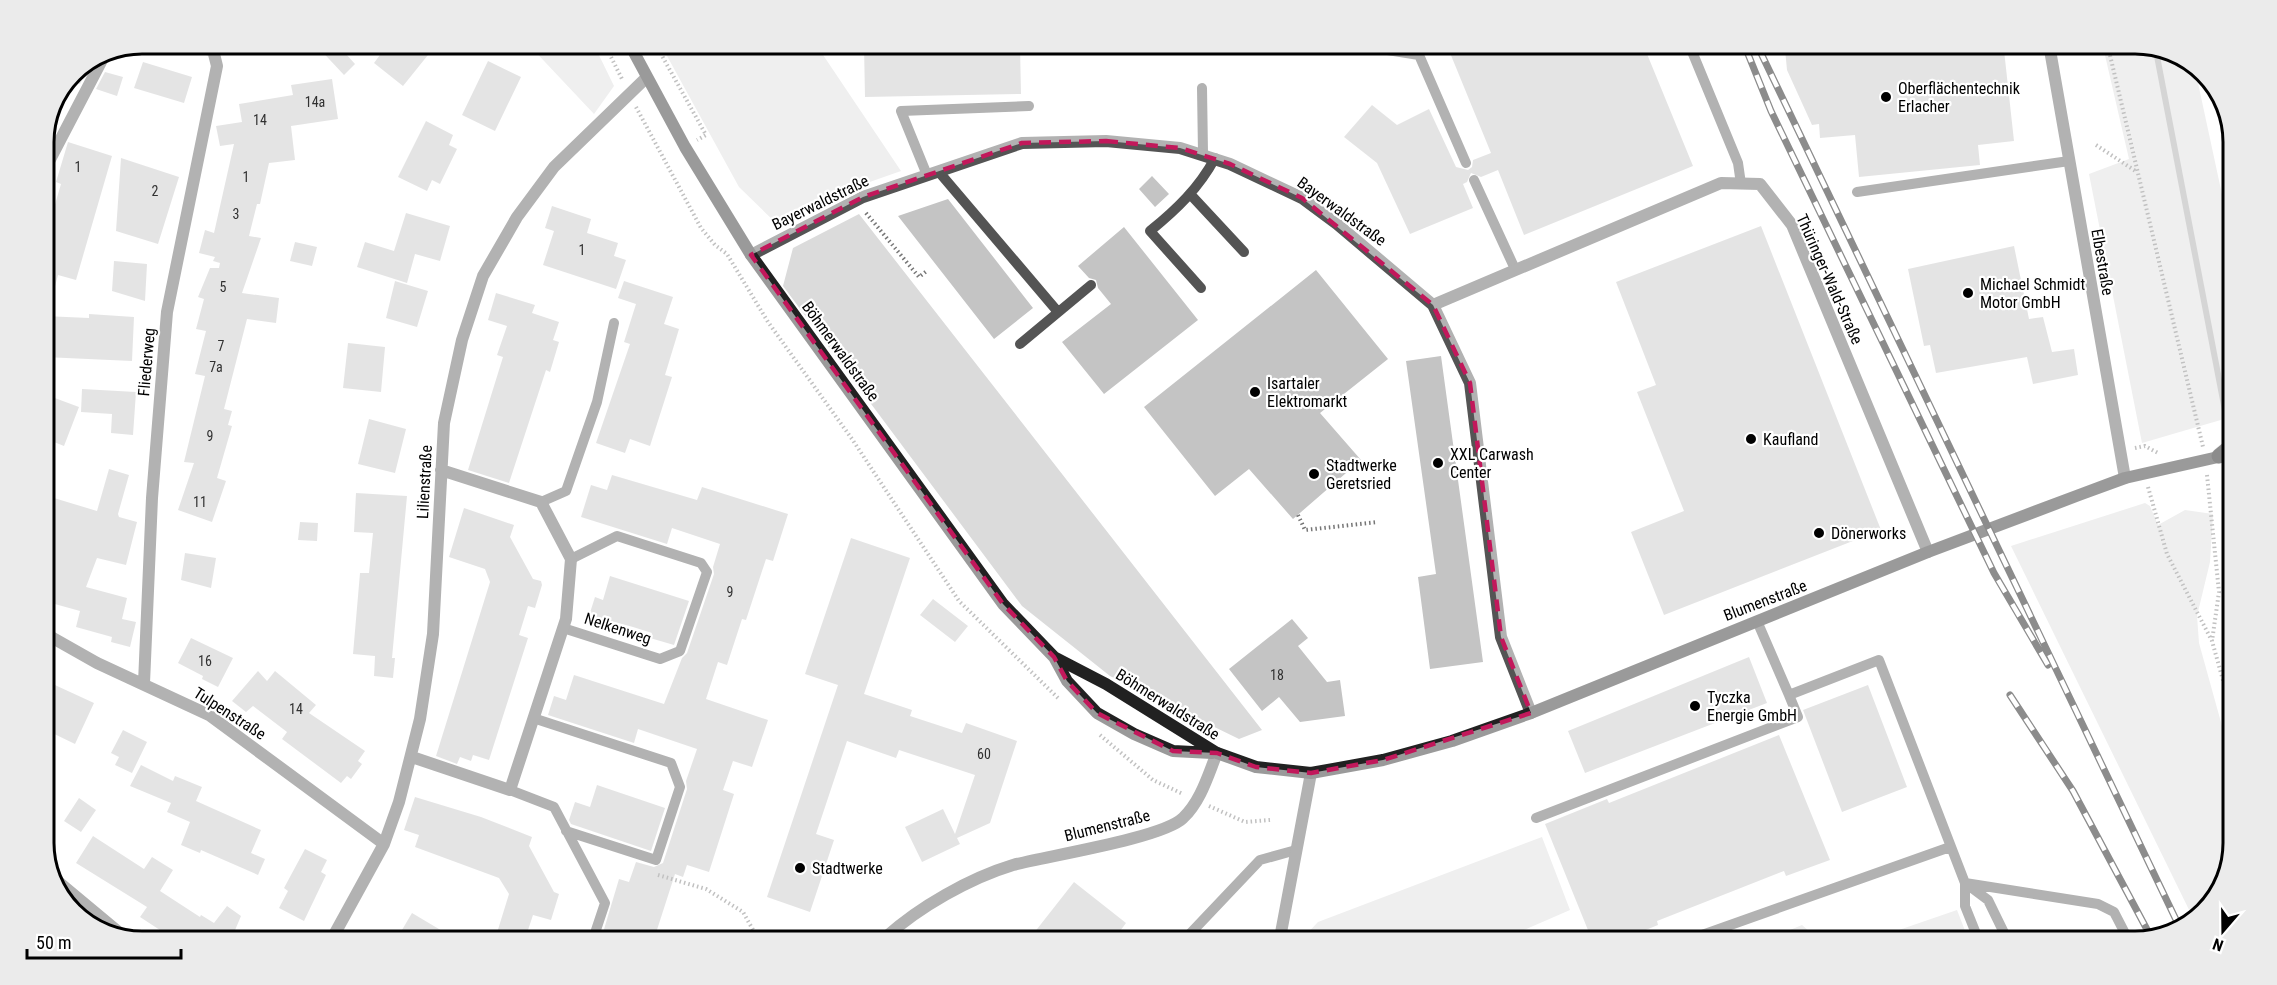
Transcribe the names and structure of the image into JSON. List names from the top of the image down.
{
  "streets": {
    "street": [
      "Bayerwaldstraße",
      "Elbestraße",
      "Thüringer-Wald-Straße",
      "Böhmerwaldstraße",
      "Fliederweg",
      "Lilienstraße",
      "Blumenstraße",
      "Nelkenweg",
      "Tulpenstraße"
    ]
  },
  "crossings": [
    ["Bayerwaldstraße", "Thüringer-Wald-Straße"],
    ["Bayerwaldstraße", "Böhmerwaldstraße"],
    ["Bayerwaldstraße", "Blumenstraße"],
    ["Elbestraße", "Blumenstraße"],
    ["Thüringer-Wald-Straße", "Blumenstraße"],
    ["Böhmerwaldstraße", "Lilienstraße"],
    ["Böhmerwaldstraße", "Blumenstraße"],
    ["Fliederweg", "Tulpenstraße"],
    ["Lilienstraße", "Tulpenstraße"]
  ],
  "places": [
    "Oberflächentechnik Erlacher",
    "Michael Schmidt Motor GmbH",
    "Isartaler Elektromarkt",
    "Kaufland",
    "XXL Carwash Center",
    "Stadtwerke Geretsried",
    "Dönerworks",
    "Tyczka Energie GmbH",
    "Stadtwerke"
  ],
  "house_numbers": [
    "14a",
    "14",
    "1",
    "1",
    "2",
    "3",
    "1",
    "5",
    "7",
    "7a",
    "9",
    "11",
    "9",
    "16",
    "18",
    "14",
    "60"
  ],
  "scale_bar": "50 m",
  "north": "bottom"
}
